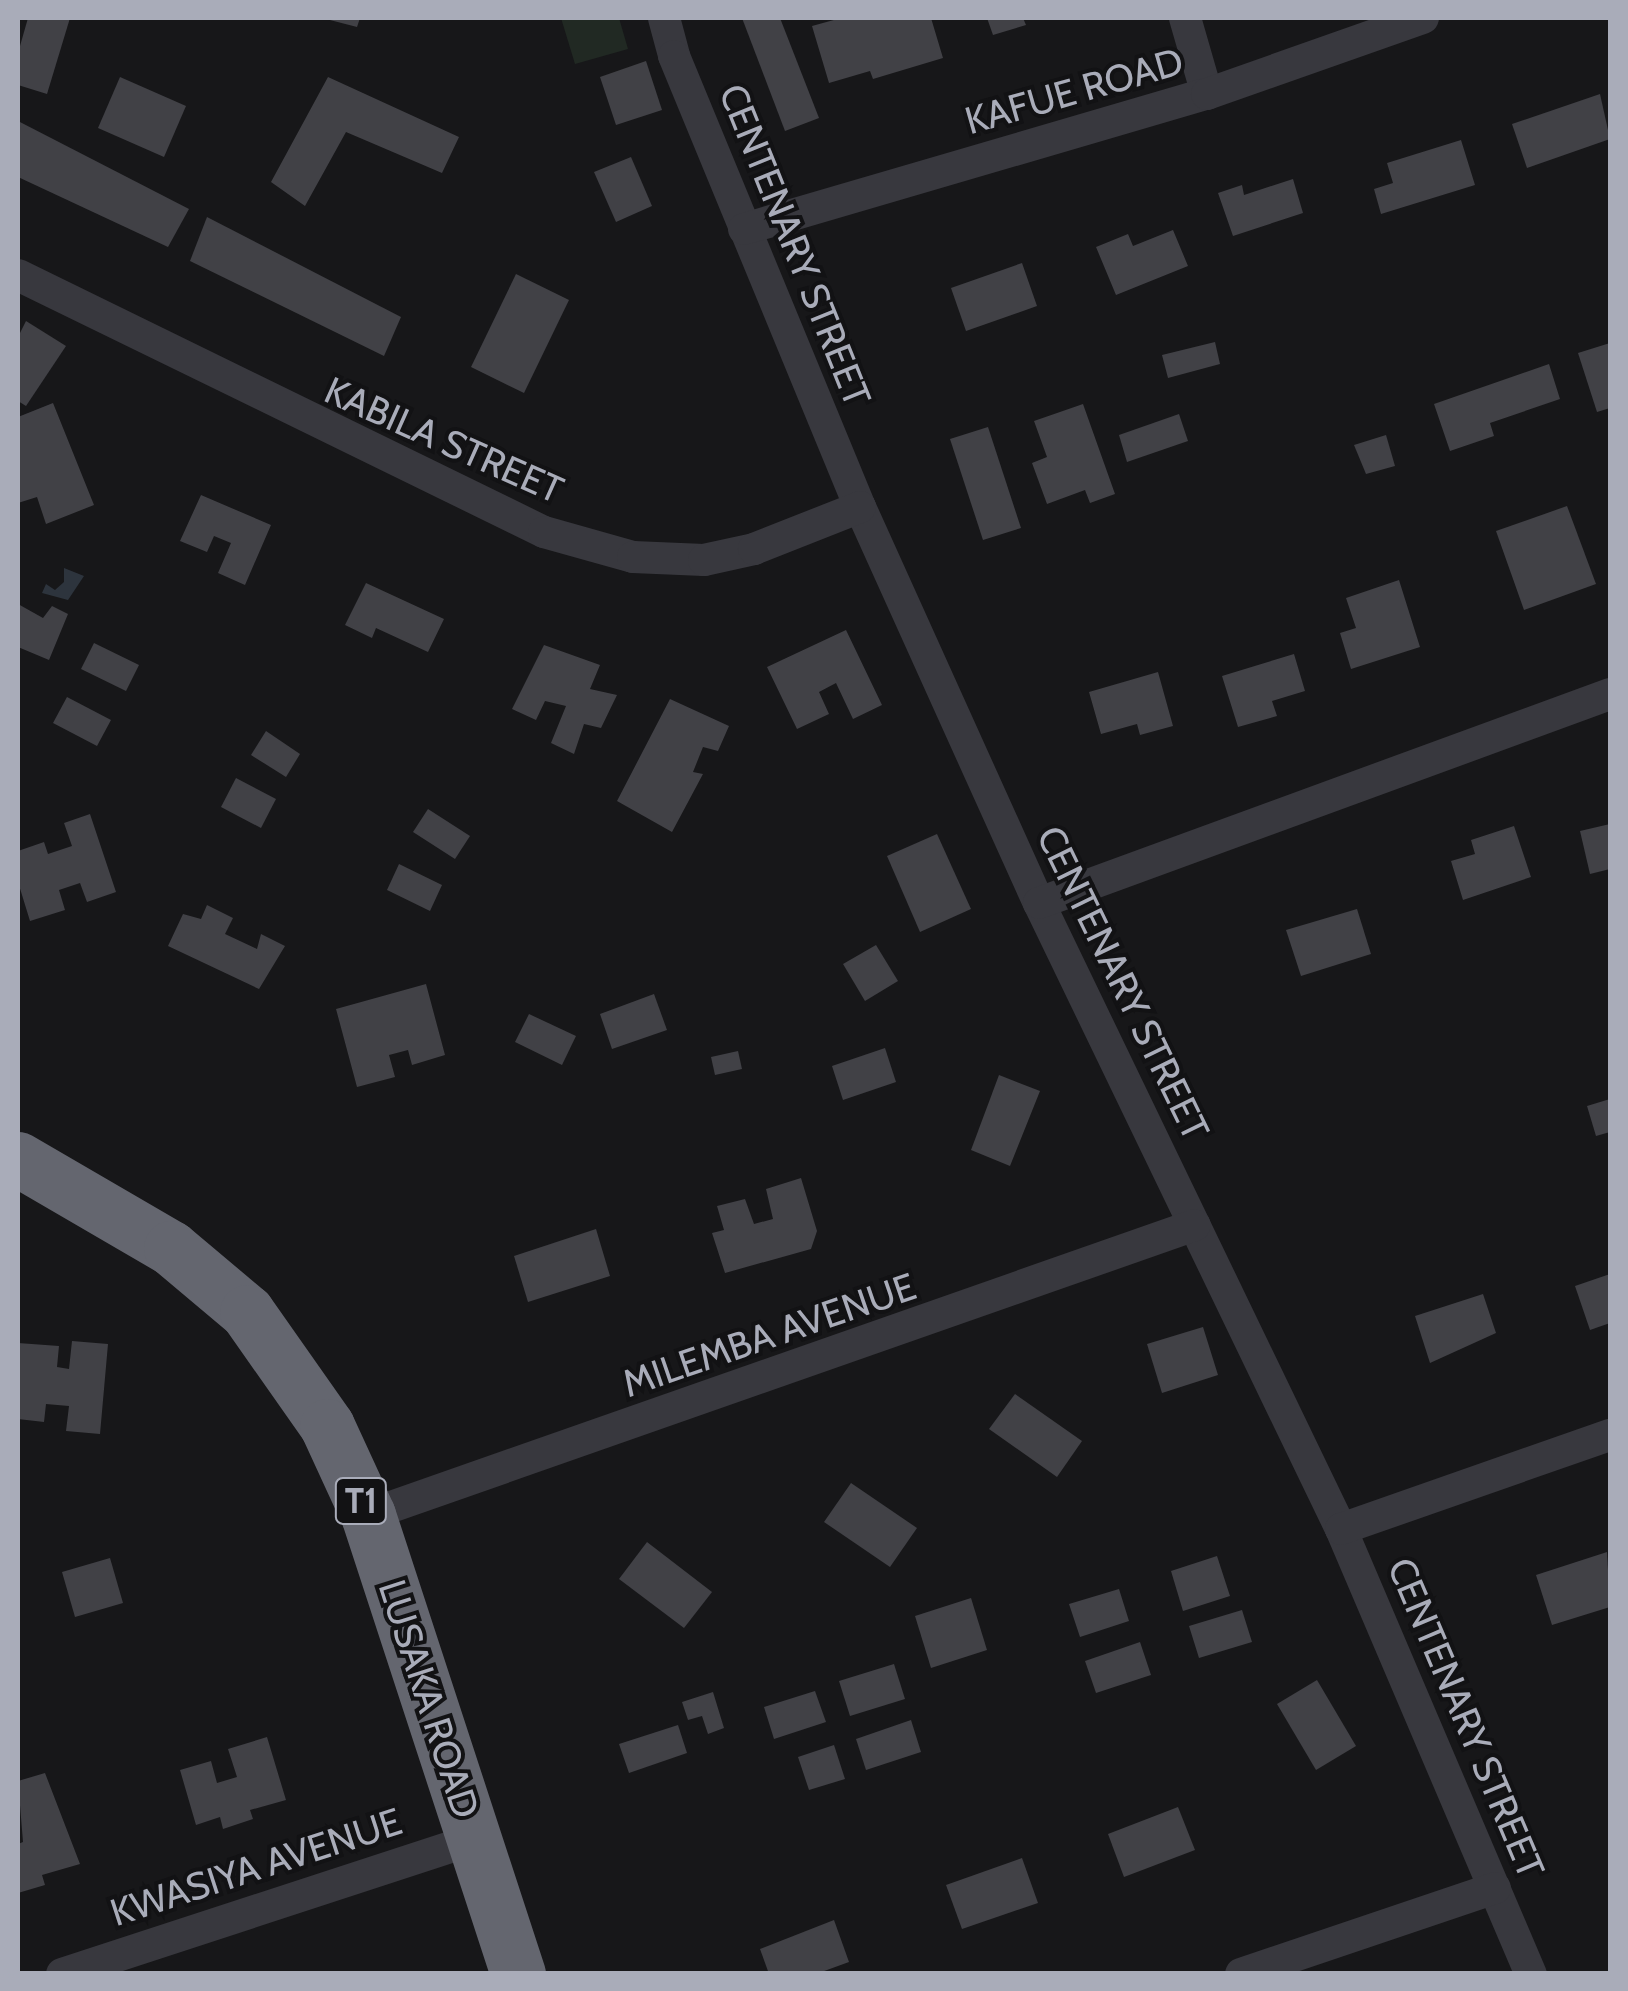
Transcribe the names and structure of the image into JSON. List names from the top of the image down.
{
  "streets": {
    "highway": ["T1", "LUSAKA ROAD"],
    "street": [
      "KAFUE ROAD",
      "CENTENARY STREET",
      "KABILA STREET",
      "MILEMBA AVENUE",
      "KWASIYA AVENUE"
    ]
  },
  "crossings": [
    ["KAFUE ROAD", "CENTENARY STREET"],
    ["CENTENARY STREET", "KABILA STREET"],
    ["CENTENARY STREET", "MILEMBA AVENUE"],
    ["MILEMBA AVENUE", "LUSAKA ROAD"],
    ["LUSAKA ROAD", "KWASIYA AVENUE"]
  ]
}
